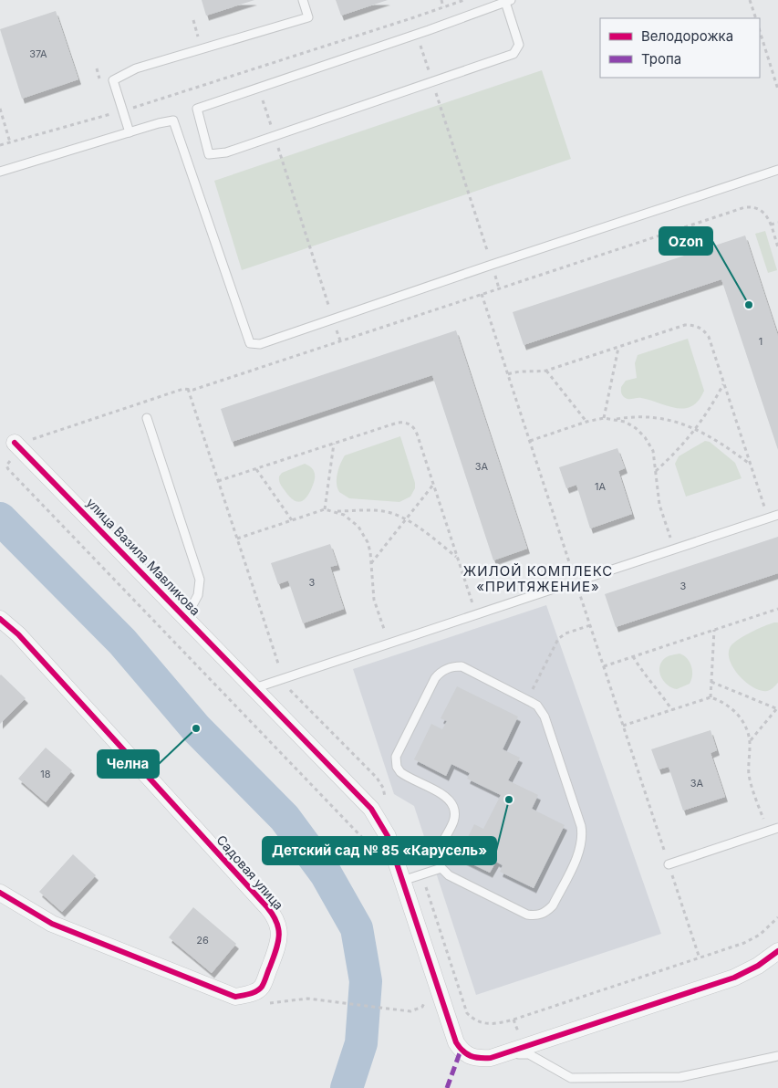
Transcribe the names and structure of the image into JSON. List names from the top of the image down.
{
  "streets": {
    "street": ["улица Вазила Мавликова", "Садовая улица"]
  },
  "districts": ["ЖИЛОЙ КОМПЛЕКС «ПРИТЯЖЕНИЕ»"],
  "places": ["Ozon", "Челна", "Детский сад № 85 «Карусель»"],
  "house_numbers": [
    "37А",
    "1",
    "3А",
    "1А",
    "3",
    "3",
    "18",
    "3А",
    "26"
  ],
  "legend": ["Велодорожка", "Тропа"]
}
